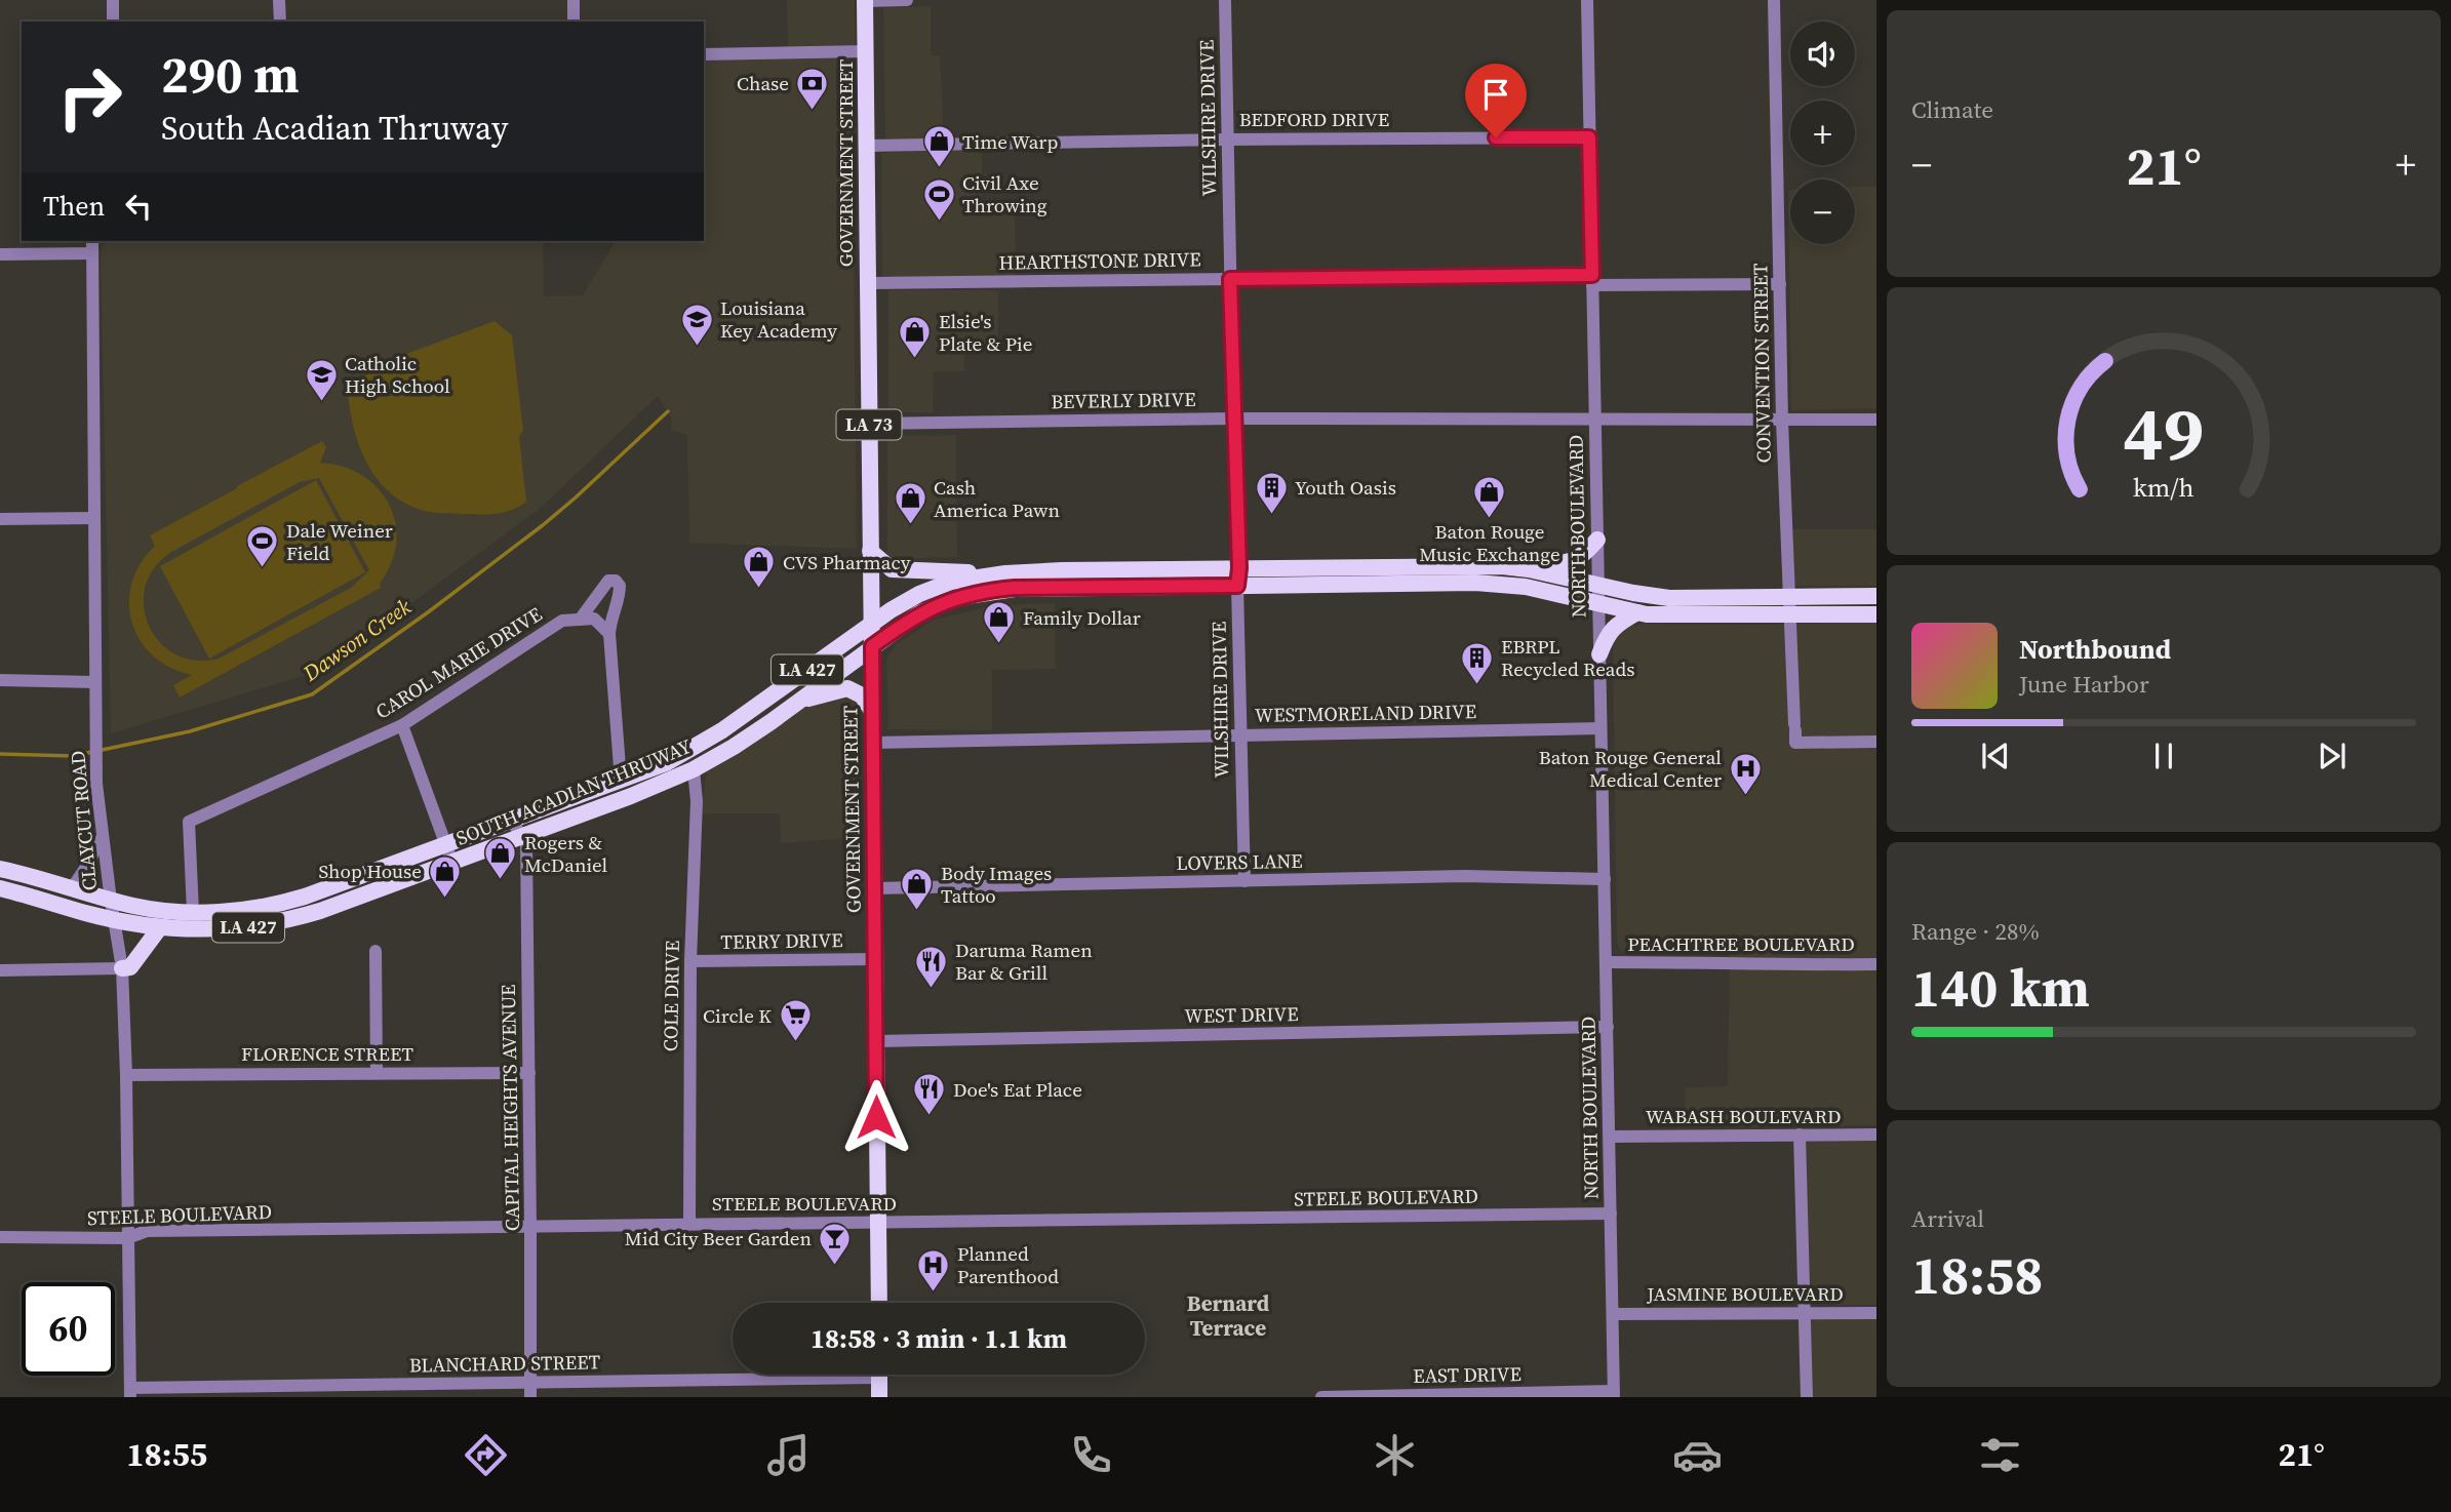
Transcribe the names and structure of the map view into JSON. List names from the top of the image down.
{
  "streets": {
    "main road": [
      "GOVERNMENT STREET",
      "LA 73",
      "LA 427",
      "SOUTH ACADIAN THRUWAY"
    ],
    "street": [
      "WILSHIRE DRIVE",
      "BEDFORD DRIVE",
      "HEARTHSTONE DRIVE",
      "CONVENTION STREET",
      "BEVERLY DRIVE",
      "NORTH BOULEVARD",
      "CAROL MARIE DRIVE",
      "WESTMORELAND DRIVE",
      "CLAYCUT ROAD",
      "LOVERS LANE",
      "TERRY DRIVE",
      "PEACHTREE BOULEVARD",
      "COLE DRIVE",
      "WEST DRIVE",
      "FLORENCE STREET",
      "CAPITAL HEIGHTS AVENUE",
      "WABASH BOULEVARD",
      "STEELE BOULEVARD",
      "JASMINE BOULEVARD",
      "BLANCHARD STREET",
      "EAST DRIVE"
    ]
  },
  "crossings": [
    ["WILSHIRE DRIVE", "BEDFORD DRIVE"],
    ["WILSHIRE DRIVE", "HEARTHSTONE DRIVE"],
    ["WILSHIRE DRIVE", "BEVERLY DRIVE"],
    ["WILSHIRE DRIVE", "WESTMORELAND DRIVE"],
    ["WILSHIRE DRIVE", "SOUTH ACADIAN THRUWAY"],
    ["WILSHIRE DRIVE", "LOVERS LANE"],
    ["BEDFORD DRIVE", "GOVERNMENT STREET"],
    ["BEDFORD DRIVE", "NORTH BOULEVARD"],
    ["GOVERNMENT STREET", "HEARTHSTONE DRIVE"],
    ["GOVERNMENT STREET", "BEVERLY DRIVE"],
    ["GOVERNMENT STREET", "WESTMORELAND DRIVE"],
    ["GOVERNMENT STREET", "SOUTH ACADIAN THRUWAY"],
    ["GOVERNMENT STREET", "LOVERS LANE"],
    ["GOVERNMENT STREET", "TERRY DRIVE"],
    ["GOVERNMENT STREET", "WEST DRIVE"],
    ["GOVERNMENT STREET", "STEELE BOULEVARD"],
    ["HEARTHSTONE DRIVE", "CONVENTION STREET"],
    ["HEARTHSTONE DRIVE", "NORTH BOULEVARD"],
    ["CONVENTION STREET", "BEVERLY DRIVE"],
    ["CONVENTION STREET", "SOUTH ACADIAN THRUWAY"],
    ["BEVERLY DRIVE", "NORTH BOULEVARD"],
    ["NORTH BOULEVARD", "WESTMORELAND DRIVE"],
    ["NORTH BOULEVARD", "SOUTH ACADIAN THRUWAY"],
    ["NORTH BOULEVARD", "LOVERS LANE"],
    ["NORTH BOULEVARD", "PEACHTREE BOULEVARD"],
    ["NORTH BOULEVARD", "WEST DRIVE"],
    ["NORTH BOULEVARD", "WABASH BOULEVARD"],
    ["NORTH BOULEVARD", "STEELE BOULEVARD"],
    ["NORTH BOULEVARD", "JASMINE BOULEVARD"],
    ["NORTH BOULEVARD", "EAST DRIVE"],
    ["CAROL MARIE DRIVE", "SOUTH ACADIAN THRUWAY"],
    ["SOUTH ACADIAN THRUWAY", "CLAYCUT ROAD"],
    ["SOUTH ACADIAN THRUWAY", "COLE DRIVE"],
    ["SOUTH ACADIAN THRUWAY", "CAPITAL HEIGHTS AVENUE"],
    ["CLAYCUT ROAD", "FLORENCE STREET"],
    ["CLAYCUT ROAD", "STEELE BOULEVARD"],
    ["CLAYCUT ROAD", "BLANCHARD STREET"],
    ["TERRY DRIVE", "COLE DRIVE"],
    ["COLE DRIVE", "STEELE BOULEVARD"],
    ["FLORENCE STREET", "CAPITAL HEIGHTS AVENUE"],
    ["CAPITAL HEIGHTS AVENUE", "STEELE BOULEVARD"],
    ["CAPITAL HEIGHTS AVENUE", "BLANCHARD STREET"]
  ],
  "districts": ["Bernard Terrace"],
  "water": ["Dawson Creek"],
  "places": {
    "bank": ["Chase"],
    "shop": [
      "Time Warp",
      "Elsie's Plate & Pie",
      "Baton Rouge Music Exchange",
      "Cash America Pawn",
      "CVS Pharmacy",
      "Family Dollar",
      "Rogers & McDaniel",
      "Shop House",
      "Body Images Tattoo"
    ],
    "sports": ["Civil Axe Throwing", "Dale Weiner Field"],
    "school or university": ["Louisiana Key Academy", "Catholic High School"],
    "building": ["Youth Oasis", "EBRPL Recycled Reads"],
    "hospital": ["Baton Rouge General Medical Center", "Planned Parenthood"],
    "restaurant": ["Daruma Ramen Bar & Grill", "Doe's Eat Place"],
    "supermarket": ["Circle K"],
    "bar": ["Mid City Beer Garden"]
  },
  "page": {
    "tile": [
      "Climate",
      ["Range · 28%", "140 km"],
      ["Arrival", "18:58"]
    ],
    "map_buttons": ["+", "−"],
    "turn": ["290 m", "South Acadian Thruway"],
    "heat": ["−", "21°", "+"],
    "then": "Then",
    "song": ["Northbound", "June Harbor"],
    "limit": "60",
    "trip": "18:58 · 3 min · 1.1 km",
    "tabs": ["18:55", "21°"],
    "gauge": ["49", "km/h"]
  }
}
